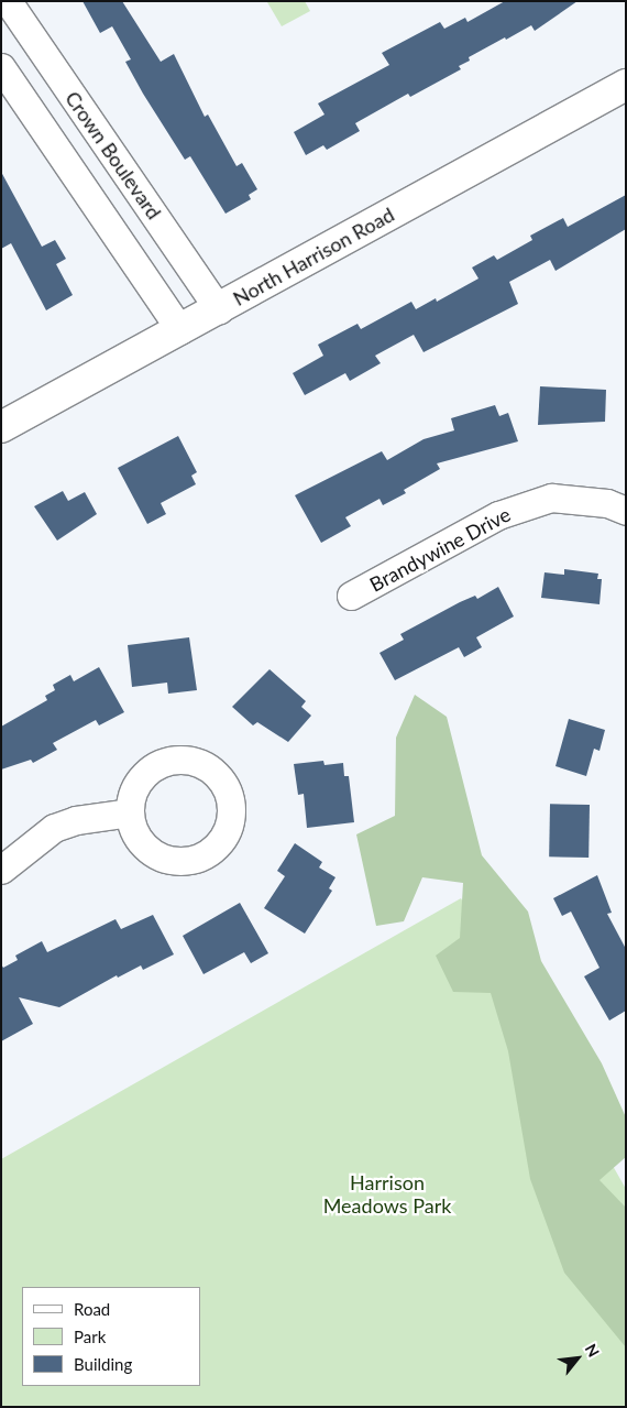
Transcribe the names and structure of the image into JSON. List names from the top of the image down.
{
  "streets": {
    "street": ["Crown Boulevard", "North Harrison Road", "Brandywine Drive"]
  },
  "crossings": [
    ["Crown Boulevard", "North Harrison Road"]
  ],
  "parks": ["Harrison Meadows Park"],
  "legend": ["Road", "Park", "Building"],
  "north": "top right"
}
